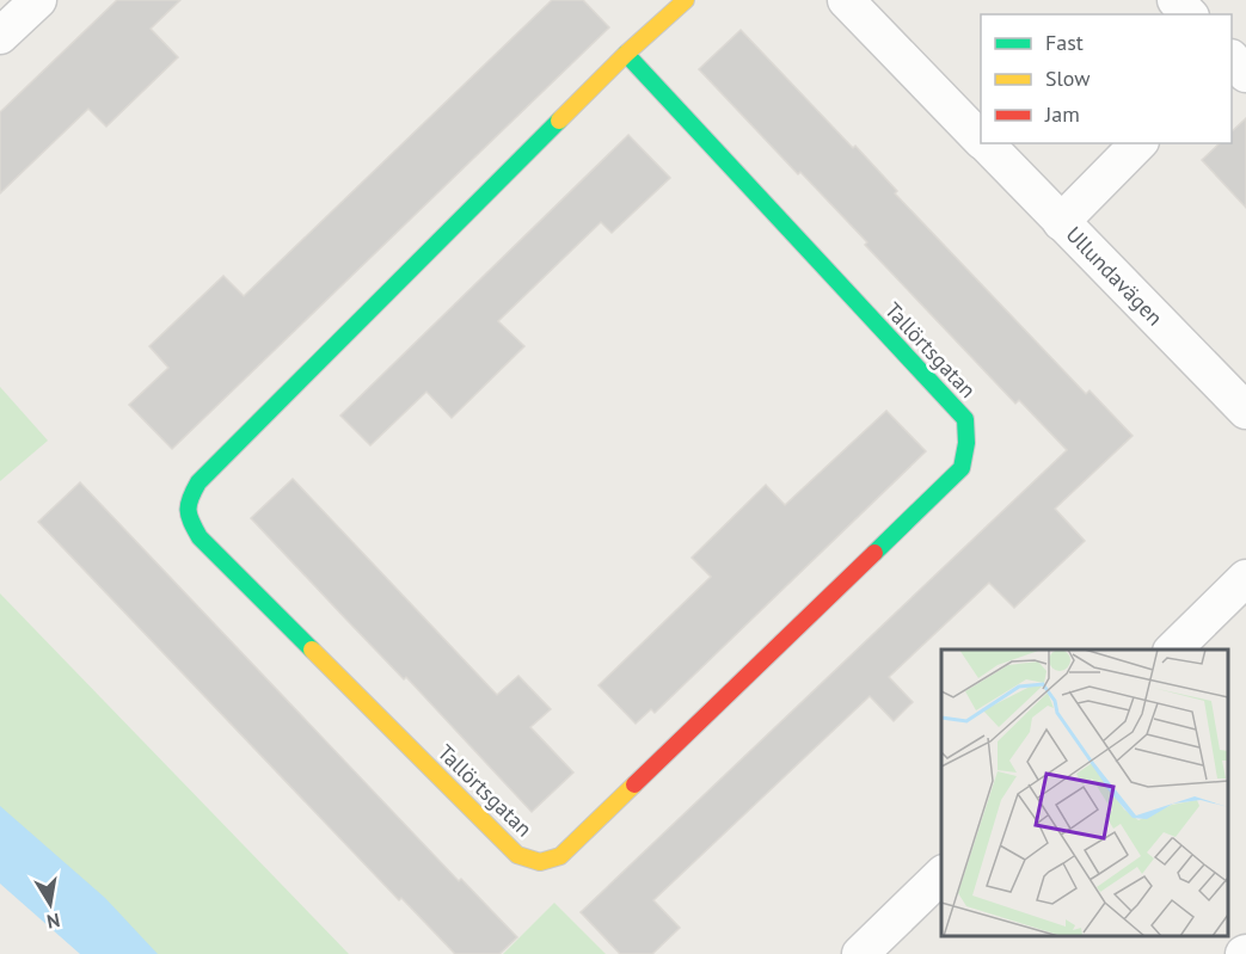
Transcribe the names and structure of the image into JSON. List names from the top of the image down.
{
  "streets": {
    "street": ["Ullundavägen", "Tallörtsgatan"]
  },
  "legend": ["Fast", "Slow", "Jam"],
  "north": "bottom"
}
